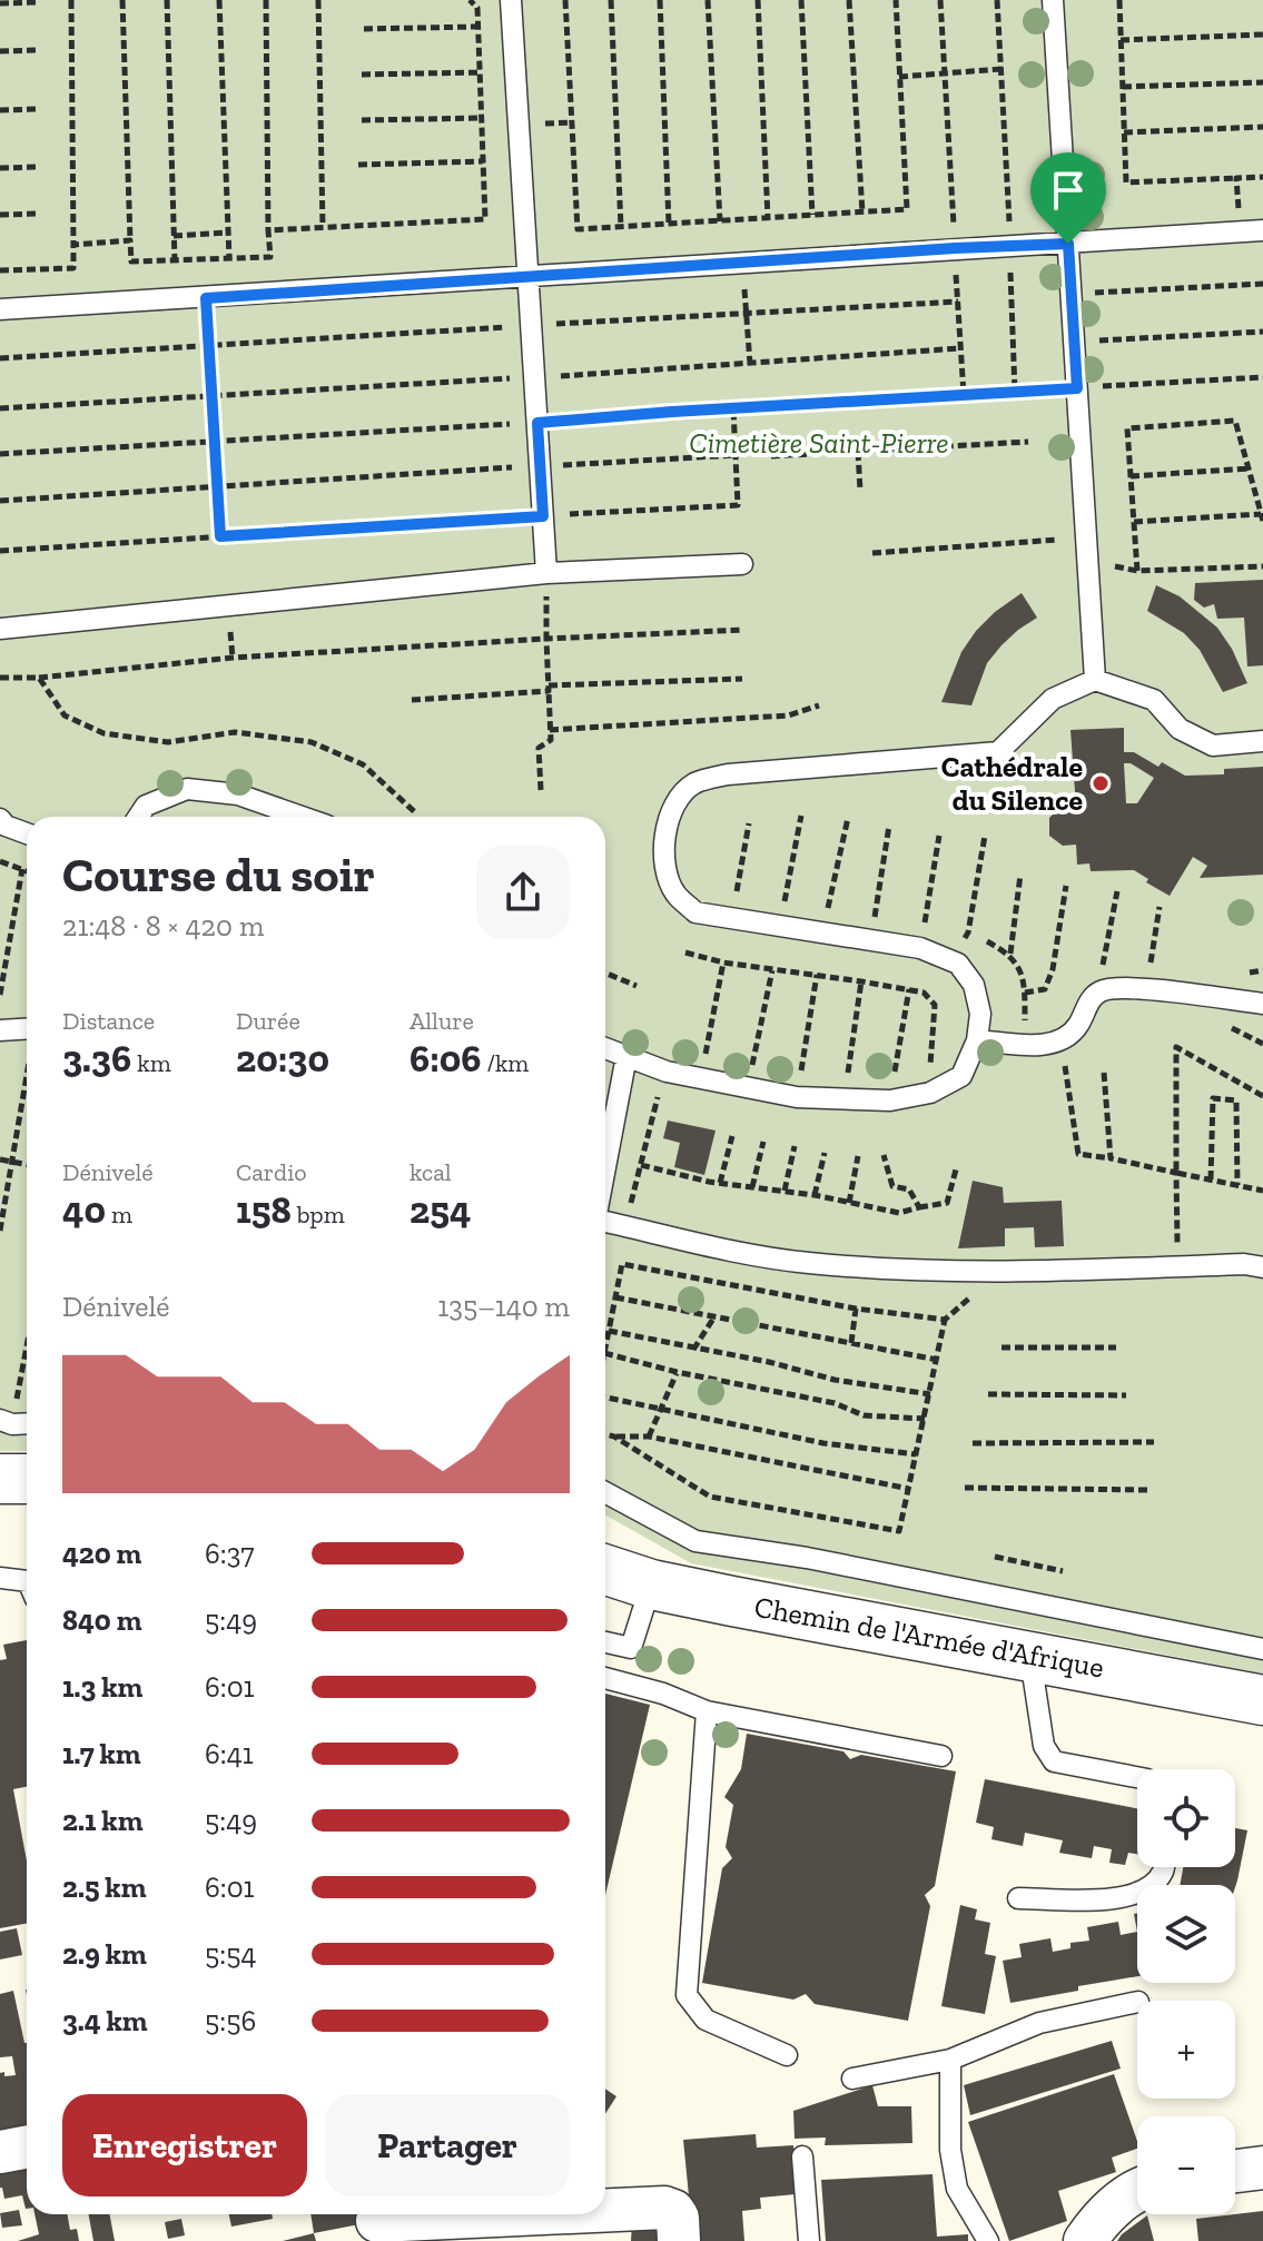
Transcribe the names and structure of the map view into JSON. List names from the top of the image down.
{
  "streets": {
    "street": ["Chemin de l'Armée d'Afrique"]
  },
  "parks": ["Cimetière Saint-Pierre"],
  "places": ["Cathédrale du Silence"],
  "page": {
    "heading": ["Course du soir", "21:48 · 8 × 420 m"],
    "stats": [
      ["Distance", "3.36 km"],
      ["Durée", "20:30"],
      ["Allure", "6:06 /km"],
      ["Dénivelé", "40 m"],
      ["Cardio", "158 bpm"],
      ["kcal", "254"]
    ],
    "chart": ["Dénivelé", "135–140 m"],
    "list": [
      {
        "name": "420 m",
        "note": "6:37"
      },
      {
        "name": "840 m",
        "note": "5:49"
      },
      {
        "name": "1.3 km",
        "note": "6:01"
      },
      {
        "name": "1.7 km",
        "note": "6:41"
      },
      {
        "name": "2.1 km",
        "note": "5:49"
      },
      {
        "name": "2.5 km",
        "note": "6:01"
      },
      {
        "name": "2.9 km",
        "note": "5:54"
      },
      {
        "name": "3.4 km",
        "note": "5:56"
      }
    ],
    "map_buttons": ["+", "−"],
    "buttons": ["Enregistrer", "Partager"]
  }
}
